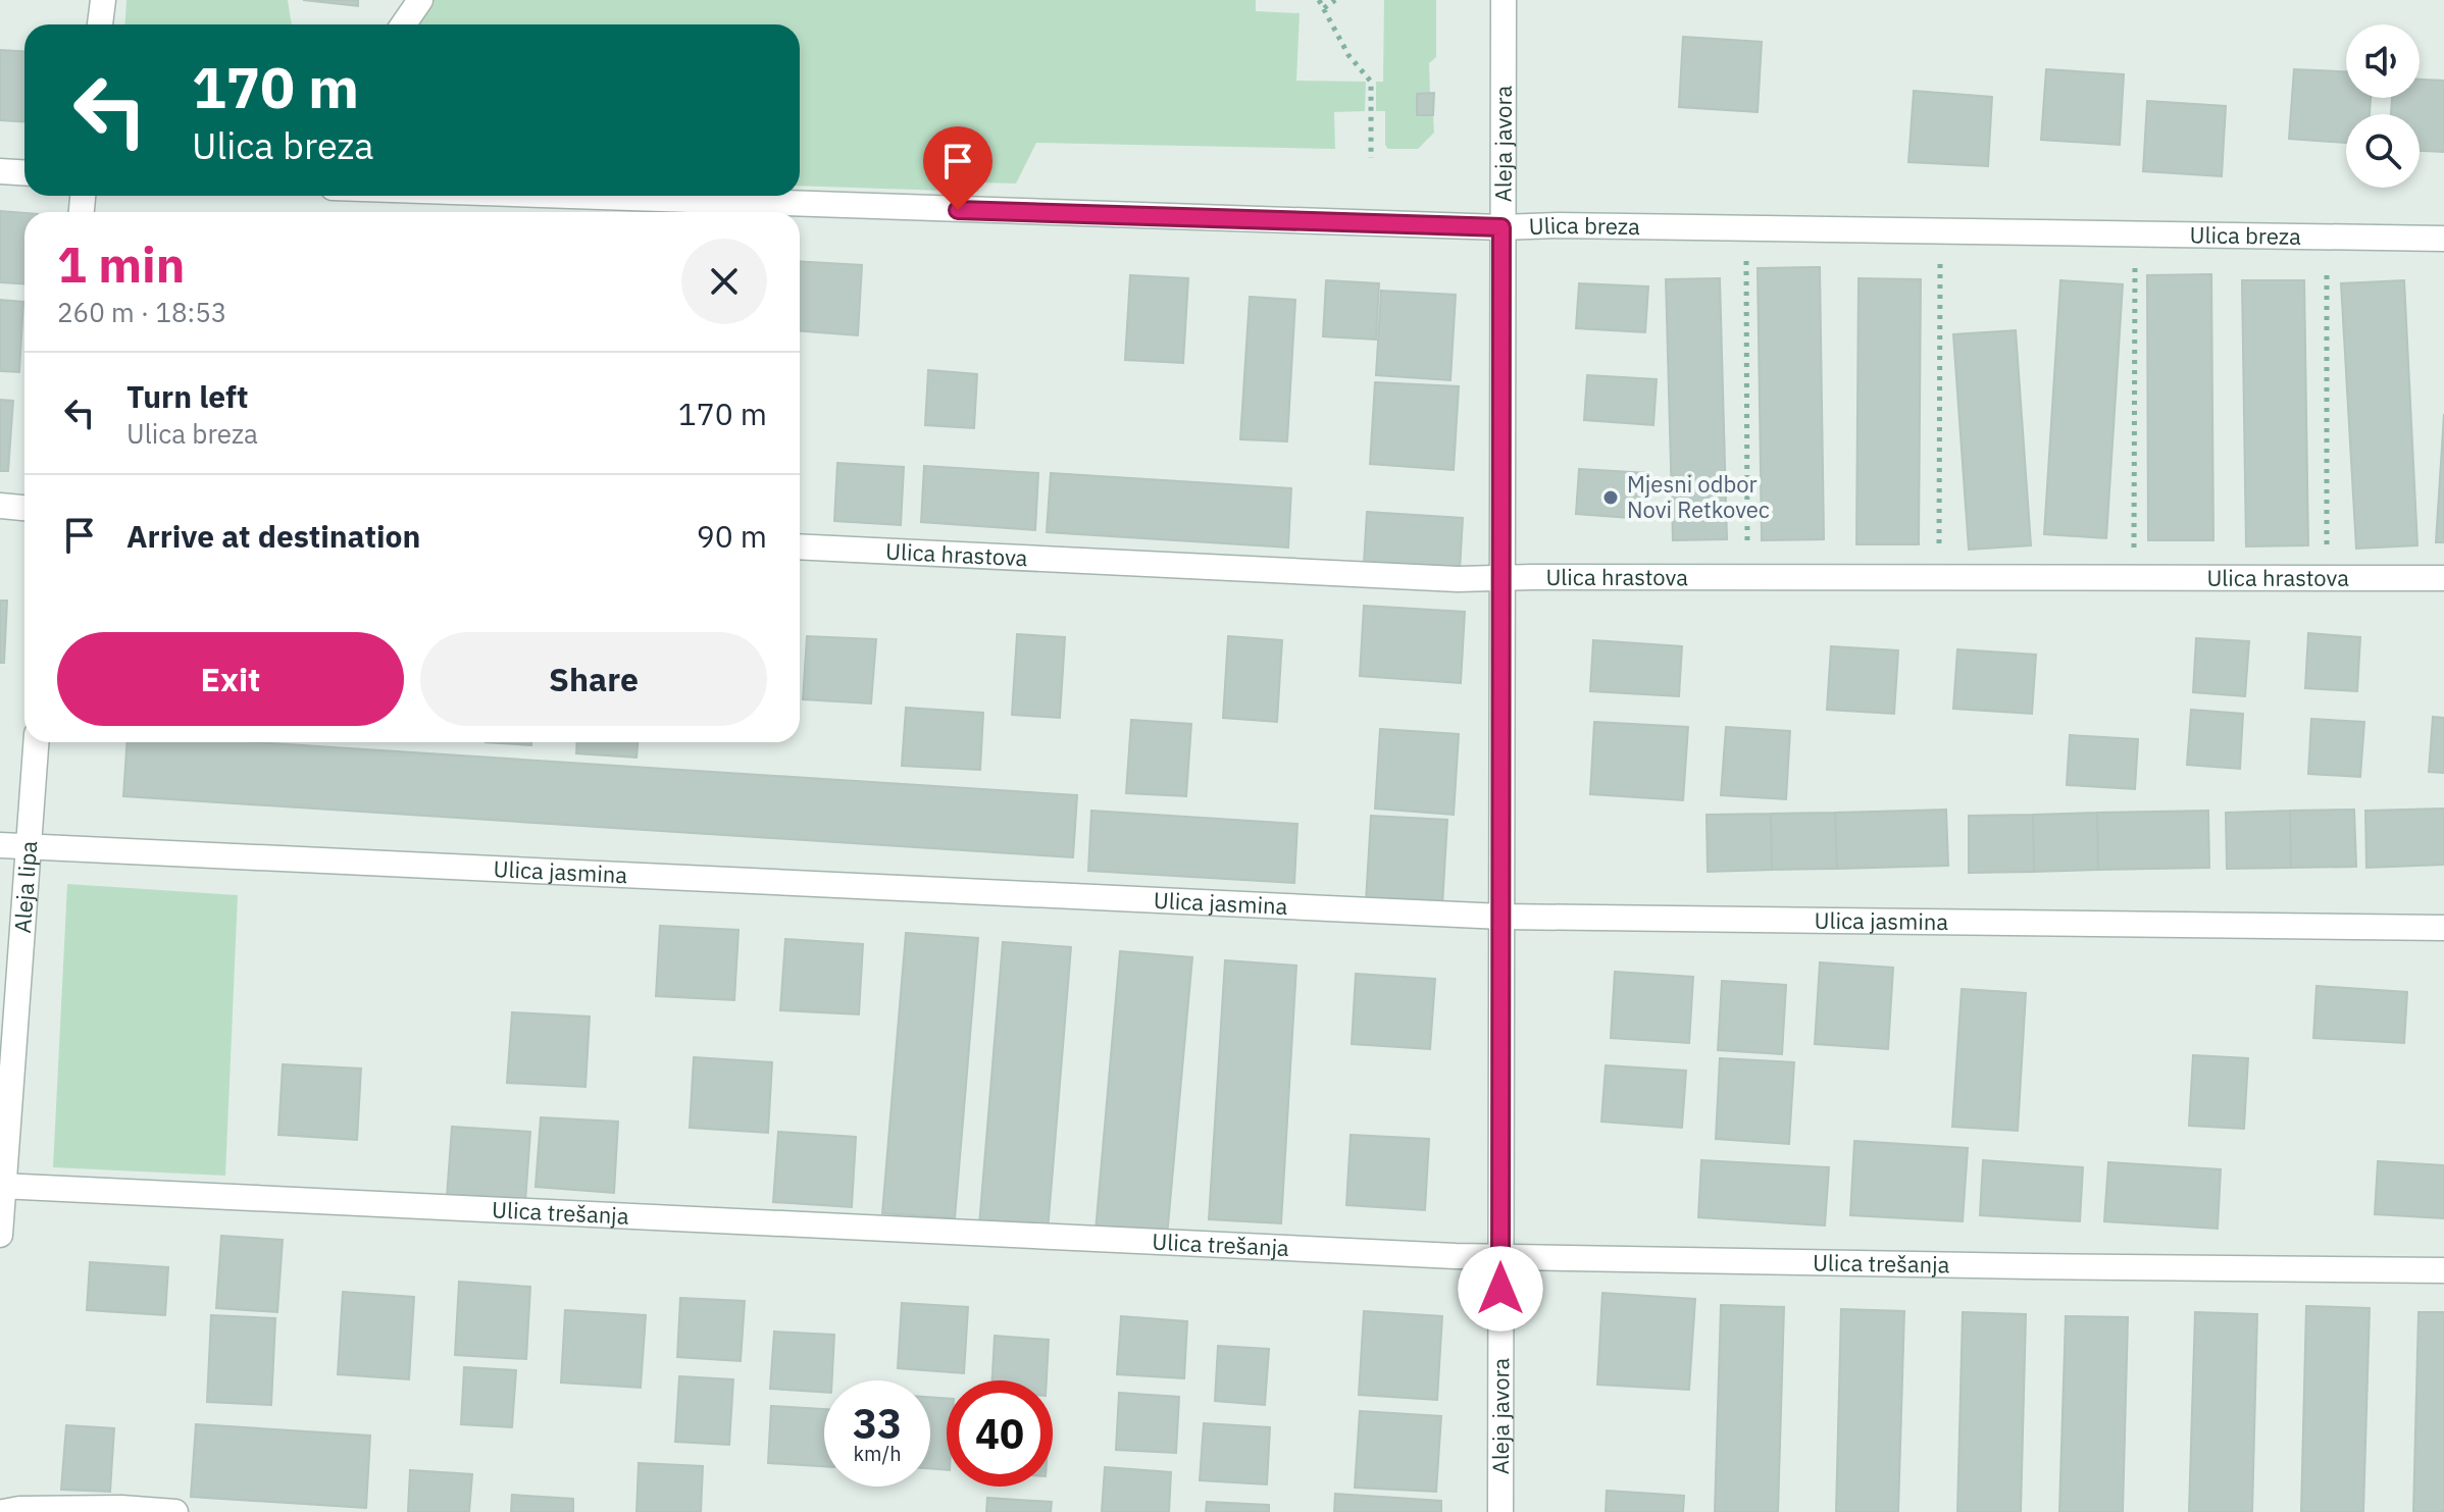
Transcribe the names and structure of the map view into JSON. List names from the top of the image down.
{
  "streets": {
    "street": [
      "Aleja javora",
      "Ulica breza",
      "Ulica hrastova",
      "Ulica jasmina",
      "Aleja lipa",
      "Ulica trešanja"
    ]
  },
  "crossings": [
    ["Aleja javora", "Ulica breza"],
    ["Aleja javora", "Ulica hrastova"],
    ["Aleja javora", "Ulica jasmina"],
    ["Aleja javora", "Ulica trešanja"],
    ["Ulica jasmina", "Aleja lipa"],
    ["Aleja lipa", "Ulica trešanja"]
  ],
  "places": ["Mjesni odbor Novi Retkovec"],
  "page": {
    "turn": ["170 m", "Ulica breza"],
    "heading": ["1 min", "260 m · 18:53"],
    "list": [
      {
        "name": "Turn left",
        "note": "Ulica breza",
        "value": "170 m"
      },
      {
        "name": "Arrive at destination",
        "value": "90 m"
      }
    ],
    "buttons": ["Exit", "Share"],
    "speed": "33 km/h",
    "limit": "40"
  }
}
